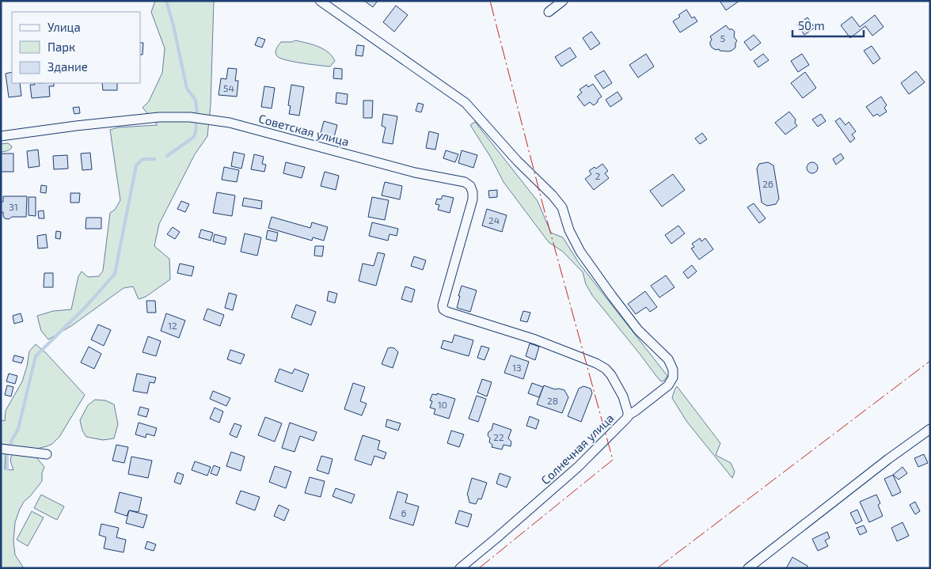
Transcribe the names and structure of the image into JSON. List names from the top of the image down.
{
  "streets": {
    "street": ["Советская улица", "Солнечная улица"]
  },
  "crossings": [
    ["Советская улица", "Солнечная улица"]
  ],
  "house_numbers": [
    "5",
    "54",
    "2",
    "26",
    "31",
    "24",
    "12",
    "13",
    "28",
    "10",
    "22",
    "6"
  ],
  "legend": ["Улица", "Парк", "Здание"],
  "scale_bar": "50 m"
}
